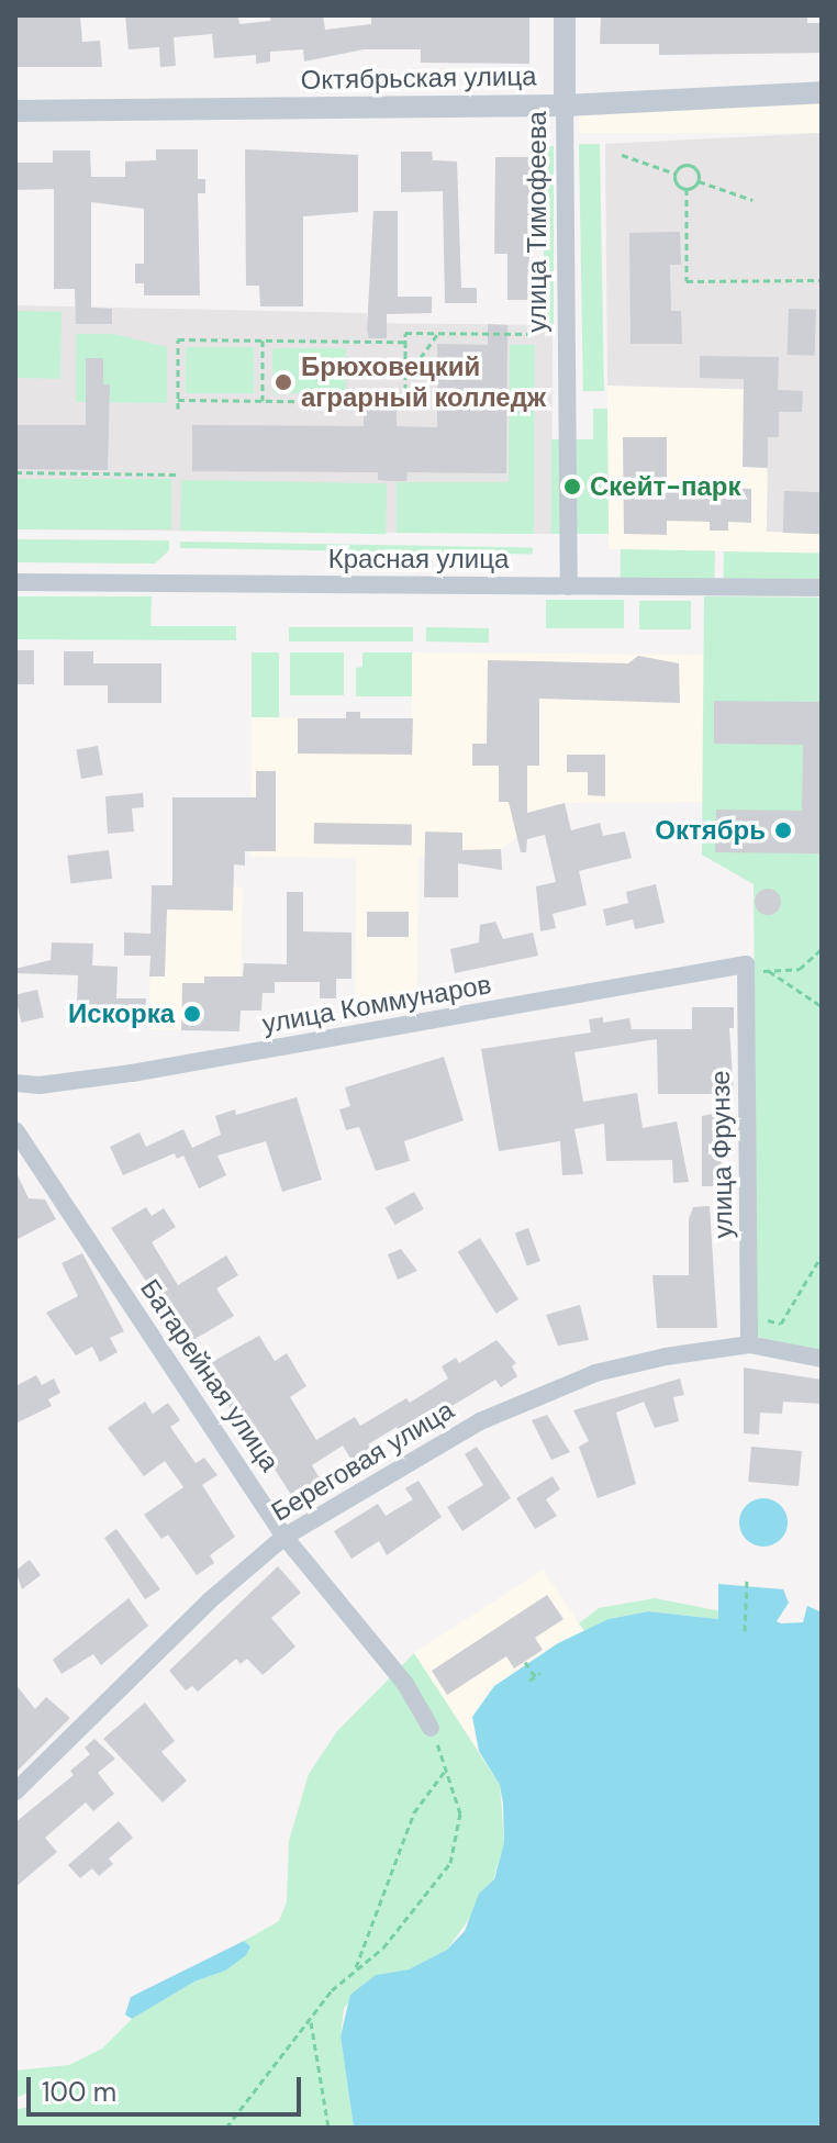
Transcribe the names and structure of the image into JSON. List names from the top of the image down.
{
  "streets": {
    "street": [
      "Октябрьская улица",
      "улица Тимофеева",
      "Красная улица",
      "улица Коммунаров",
      "улица Фрунзе",
      "Батарейная улица",
      "Береговая улица"
    ]
  },
  "crossings": [
    ["Октябрьская улица", "улица Тимофеева"],
    ["улица Тимофеева", "Красная улица"],
    ["улица Коммунаров", "улица Фрунзе"],
    ["улица Фрунзе", "Береговая улица"],
    ["Батарейная улица", "Береговая улица"]
  ],
  "places": [
    "Брюховецкий аграрный колледж",
    "Скейт-парк",
    "Октябрь",
    "Искорка"
  ],
  "scale_bar": "100 m"
}
